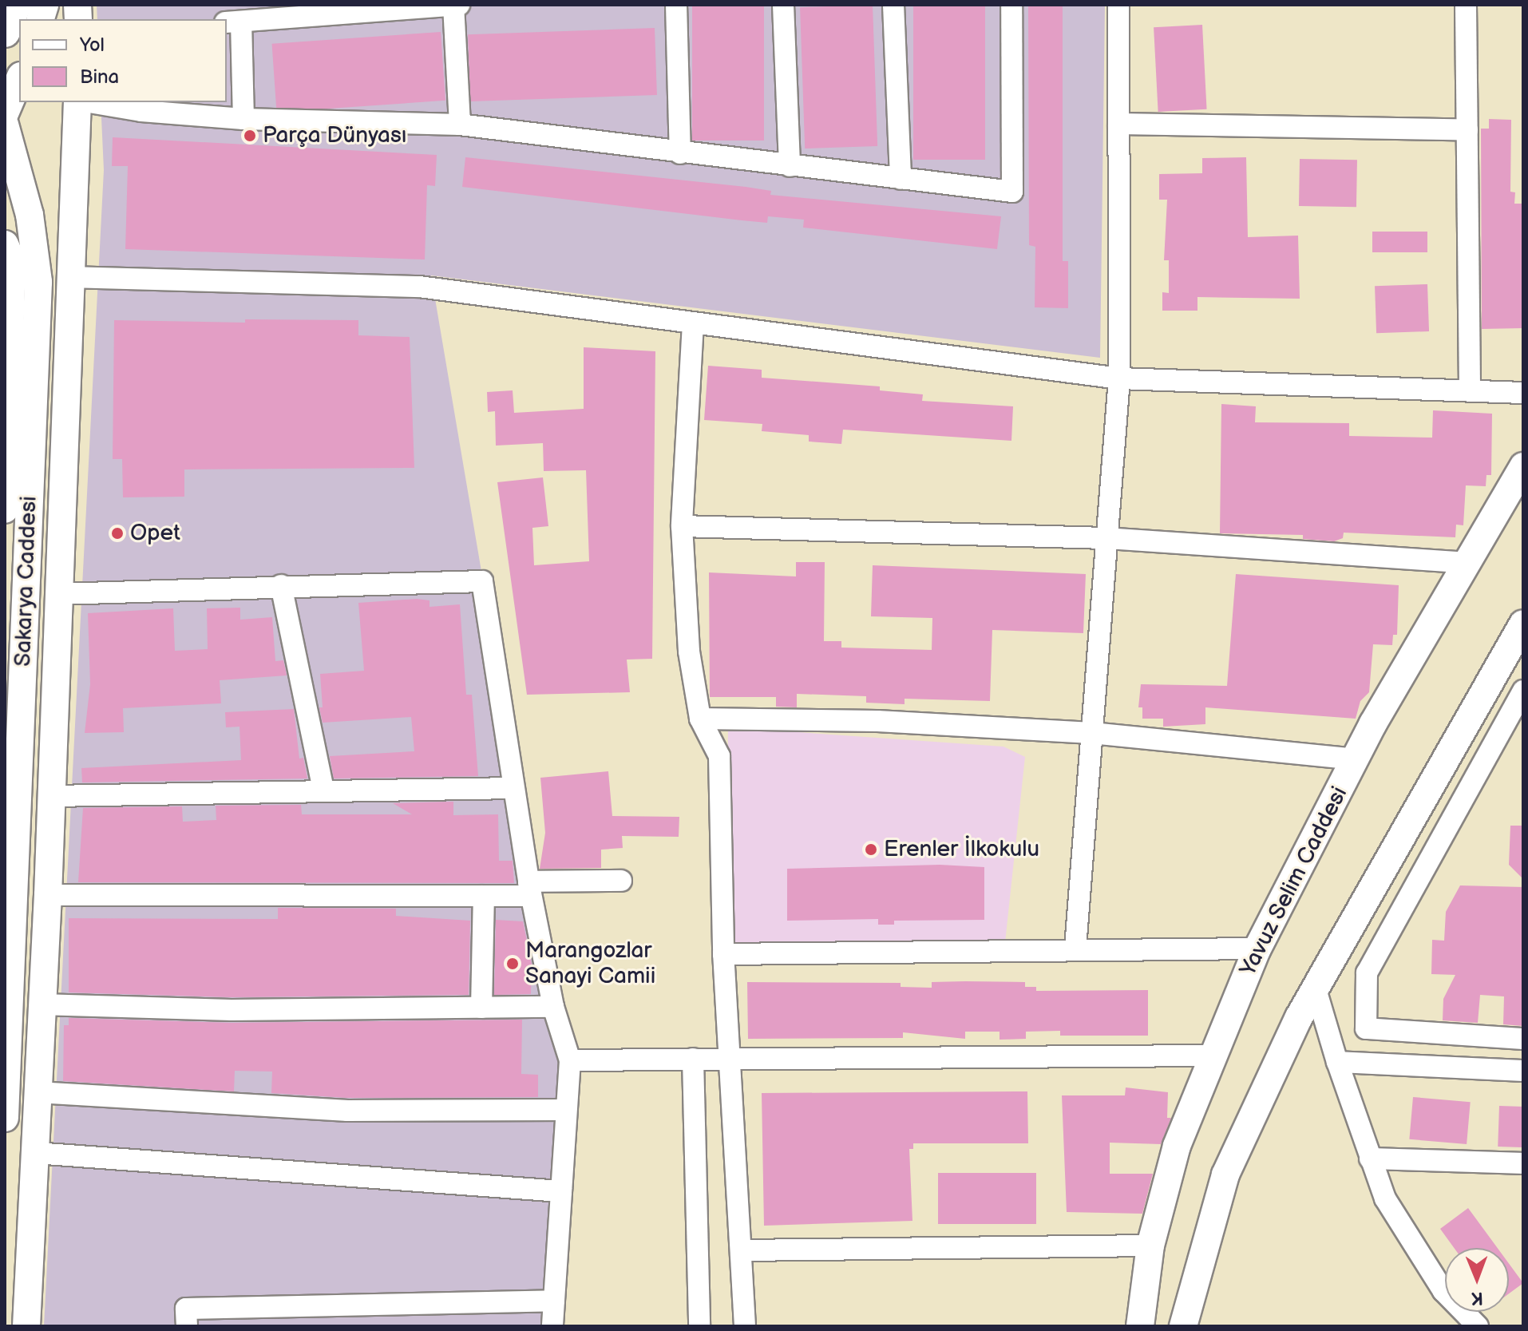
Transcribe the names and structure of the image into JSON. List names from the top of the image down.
{
  "streets": {
    "main road": ["Sakarya Caddesi", "Yavuz Selim Caddesi"]
  },
  "places": [
    "Parça Dünyası",
    "Opet",
    "Erenler İlkokulu",
    "Marangozlar Sanayi Camii"
  ],
  "legend": ["Yol", "Bina"],
  "north": "bottom"
}
